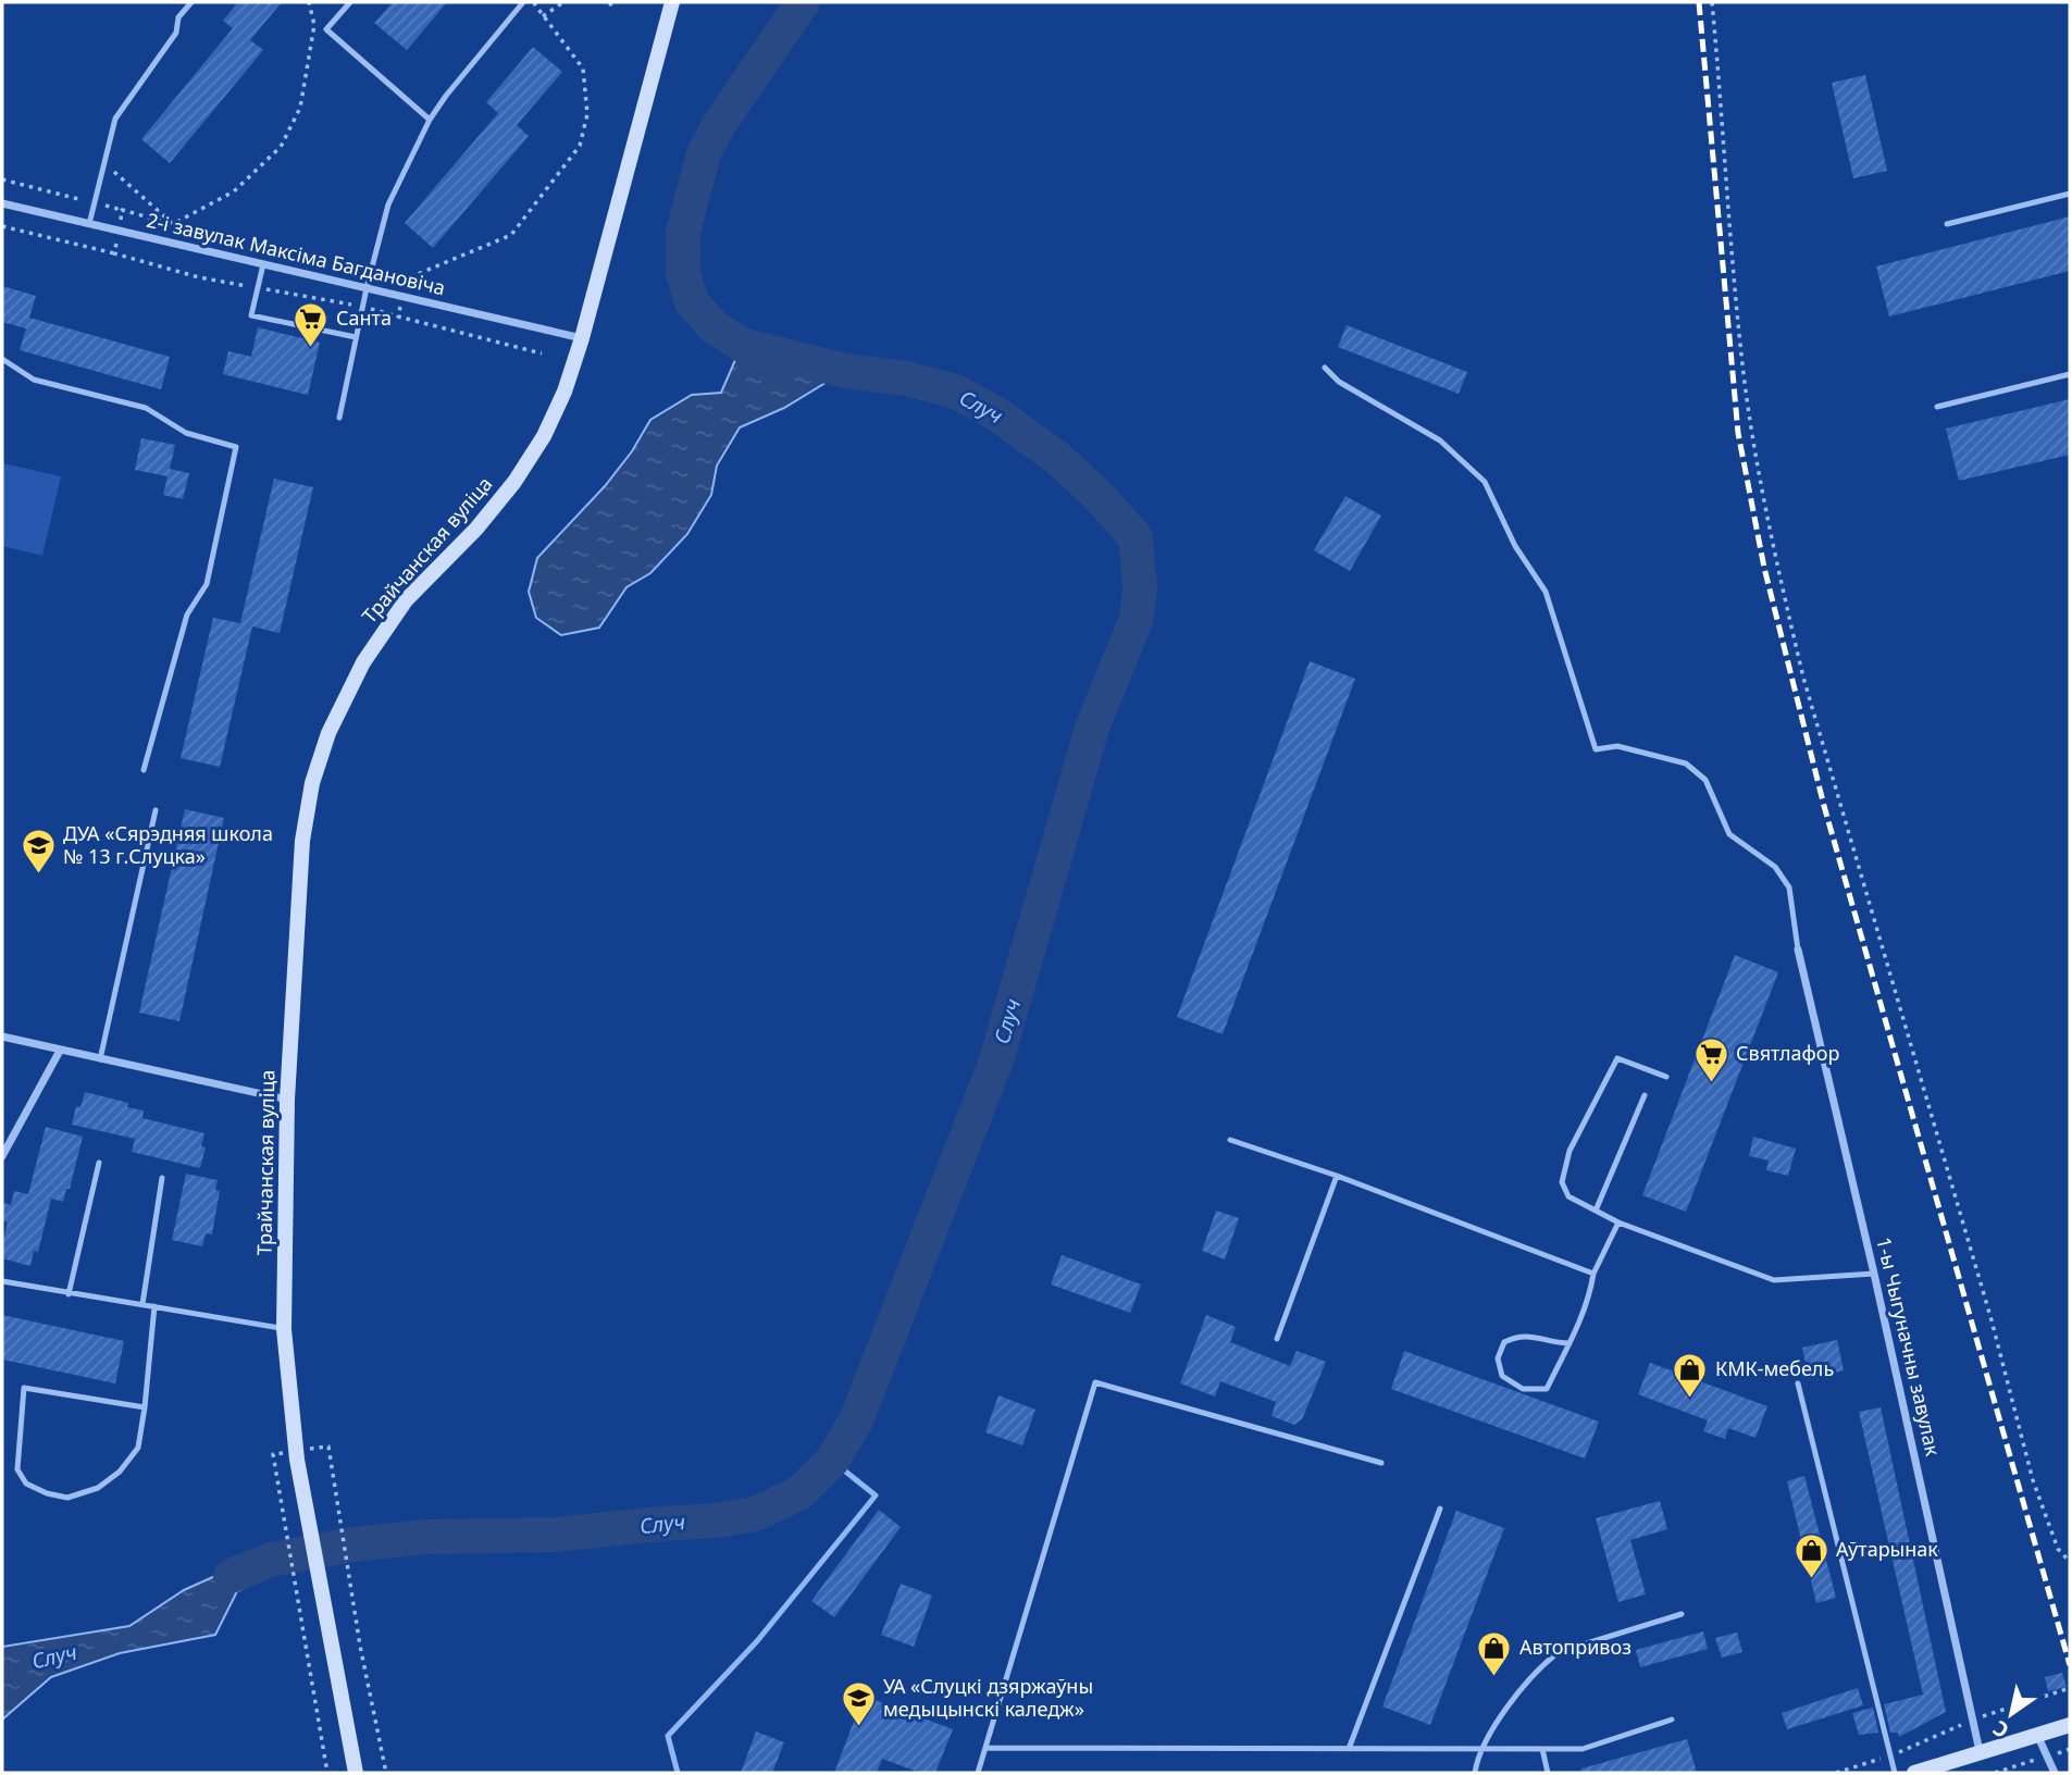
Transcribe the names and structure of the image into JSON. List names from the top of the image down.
{
  "streets": {
    "street": ["2-і завулак Максіма Багдановіча", "Трайчанская вуліца", "1-ы Чыгуначны завулак"]
  },
  "crossings": [
    ["2-і завулак Максіма Багдановіча", "Трайчанская вуліца"]
  ],
  "water": ["Случ"],
  "places": {
    "supermarket": ["Санта", "Святлафор"],
    "school or university": ["ДУА «Сярэдняя школа № 13 г.Слуцка»", "УА «Слуцкі дзяржаўны медыцынскі каледж»"],
    "shop": ["КМК-мебель", "Аўтарынак", "Автопривоз"]
  },
  "north": "bottom left"
}
